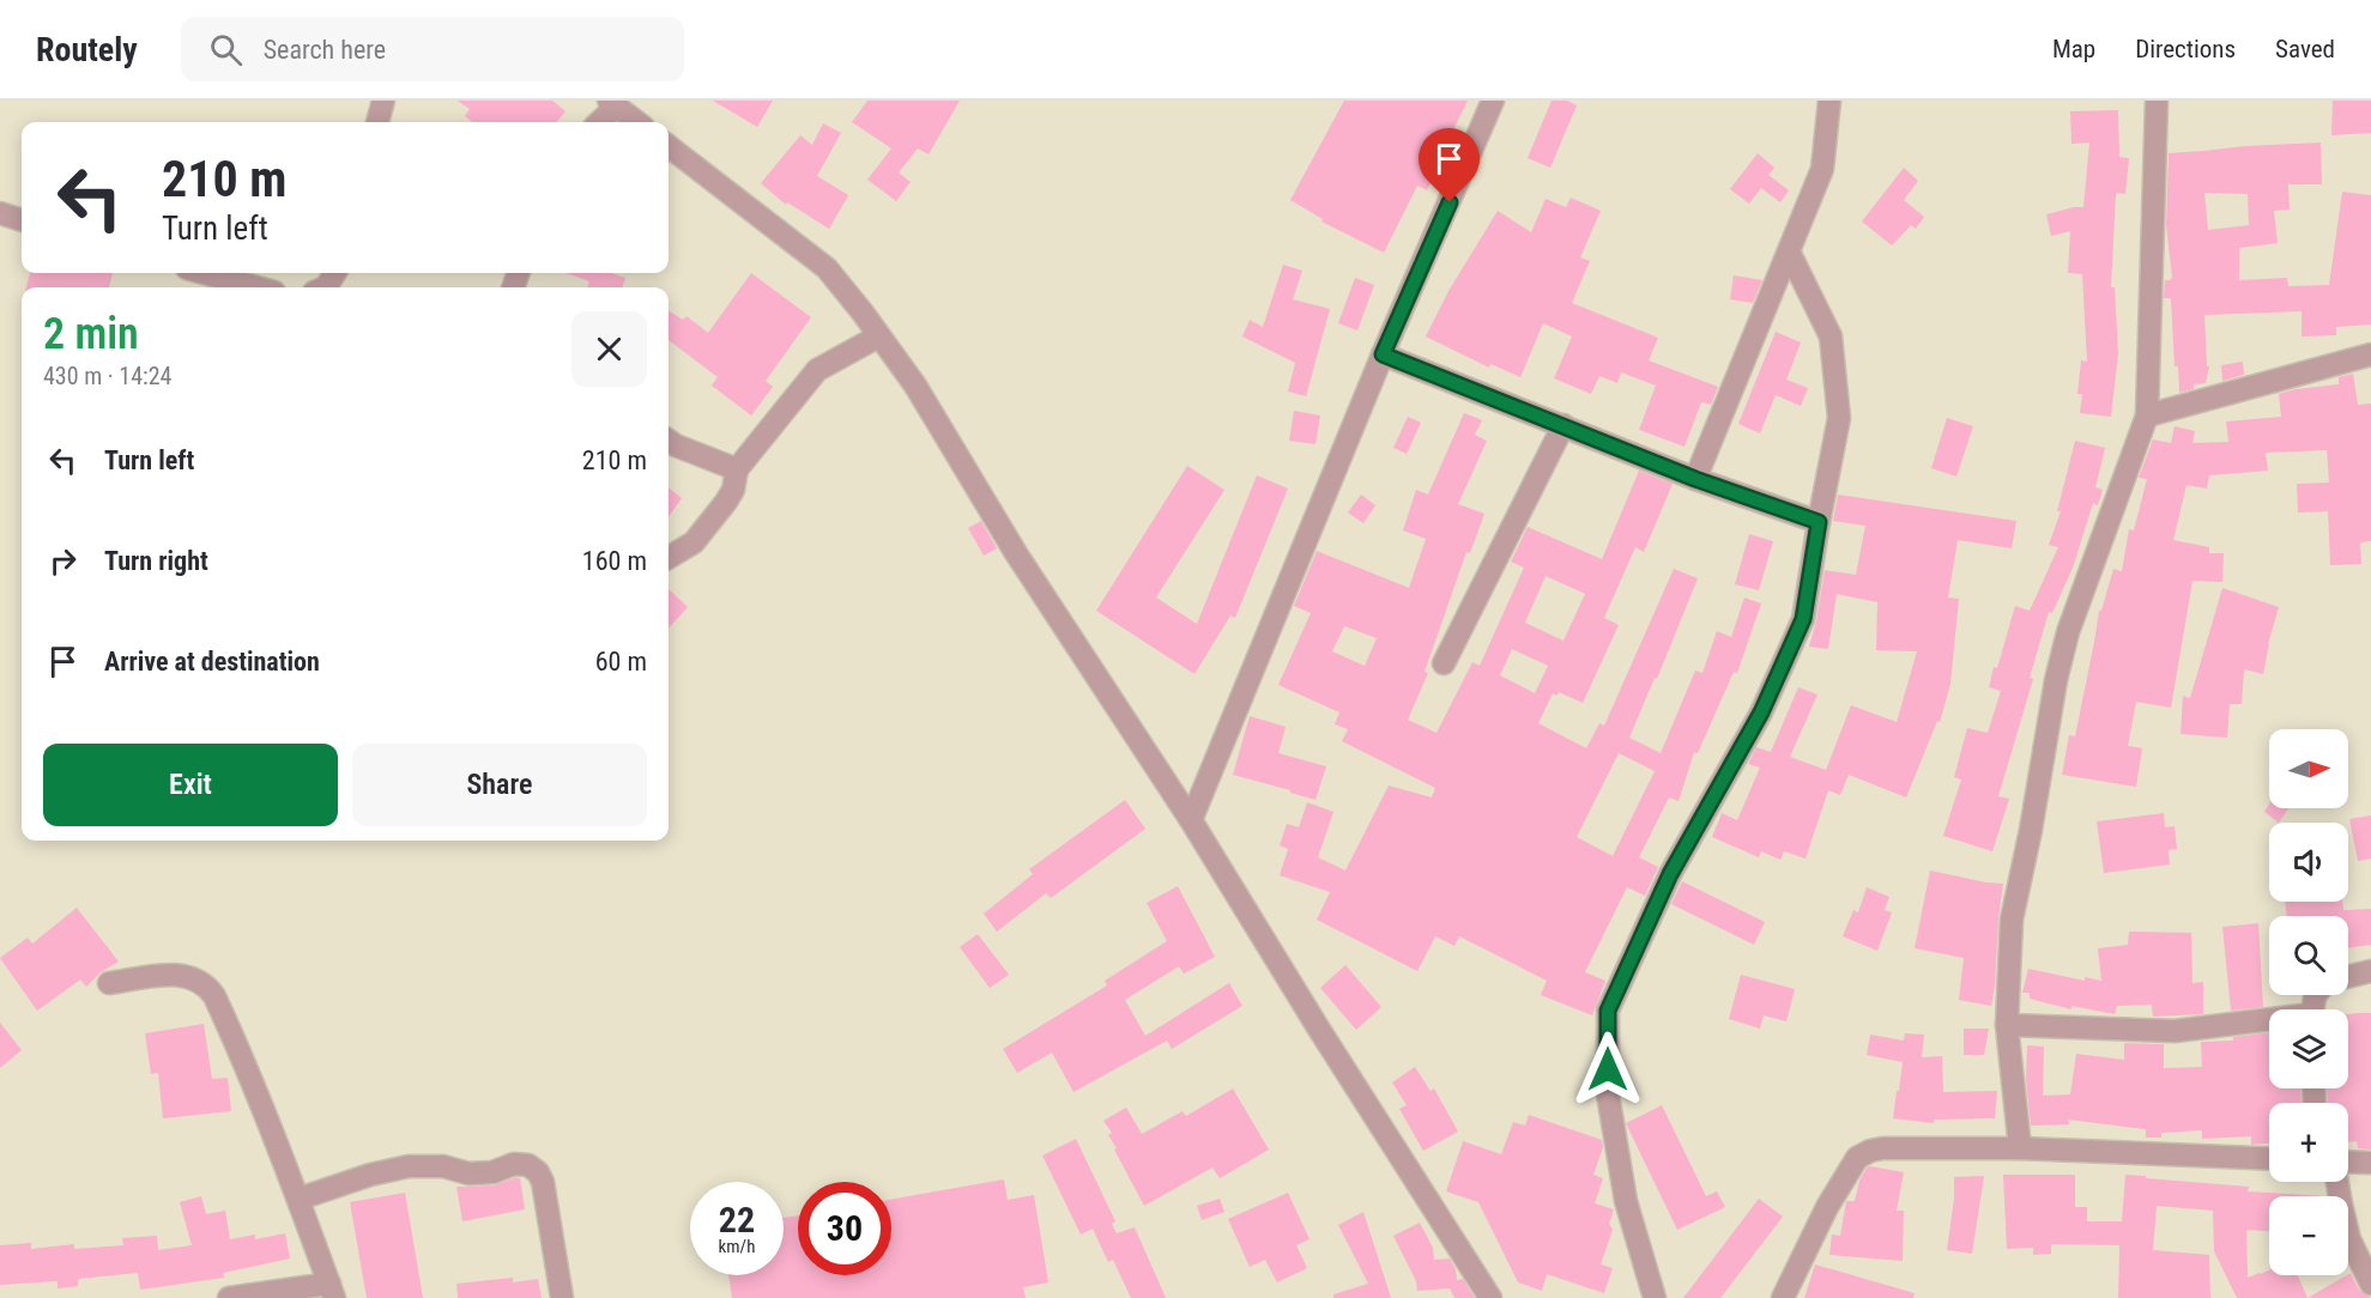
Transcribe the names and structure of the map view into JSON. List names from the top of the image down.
{
  "north": "right",
  "page": {
    "header": "Routely",
    "search": "Search here",
    "nav": ["Map", "Directions", "Saved"],
    "turn": ["210 m", "Turn left"],
    "heading": ["2 min", "430 m · 14:24"],
    "list": [
      {
        "name": "Turn left",
        "value": "210 m"
      },
      {
        "name": "Turn right",
        "value": "160 m"
      },
      {
        "name": "Arrive at destination",
        "value": "60 m"
      }
    ],
    "map_buttons": ["+", "−"],
    "buttons": ["Exit", "Share"],
    "speed": "22 km/h",
    "limit": "30"
  }
}
